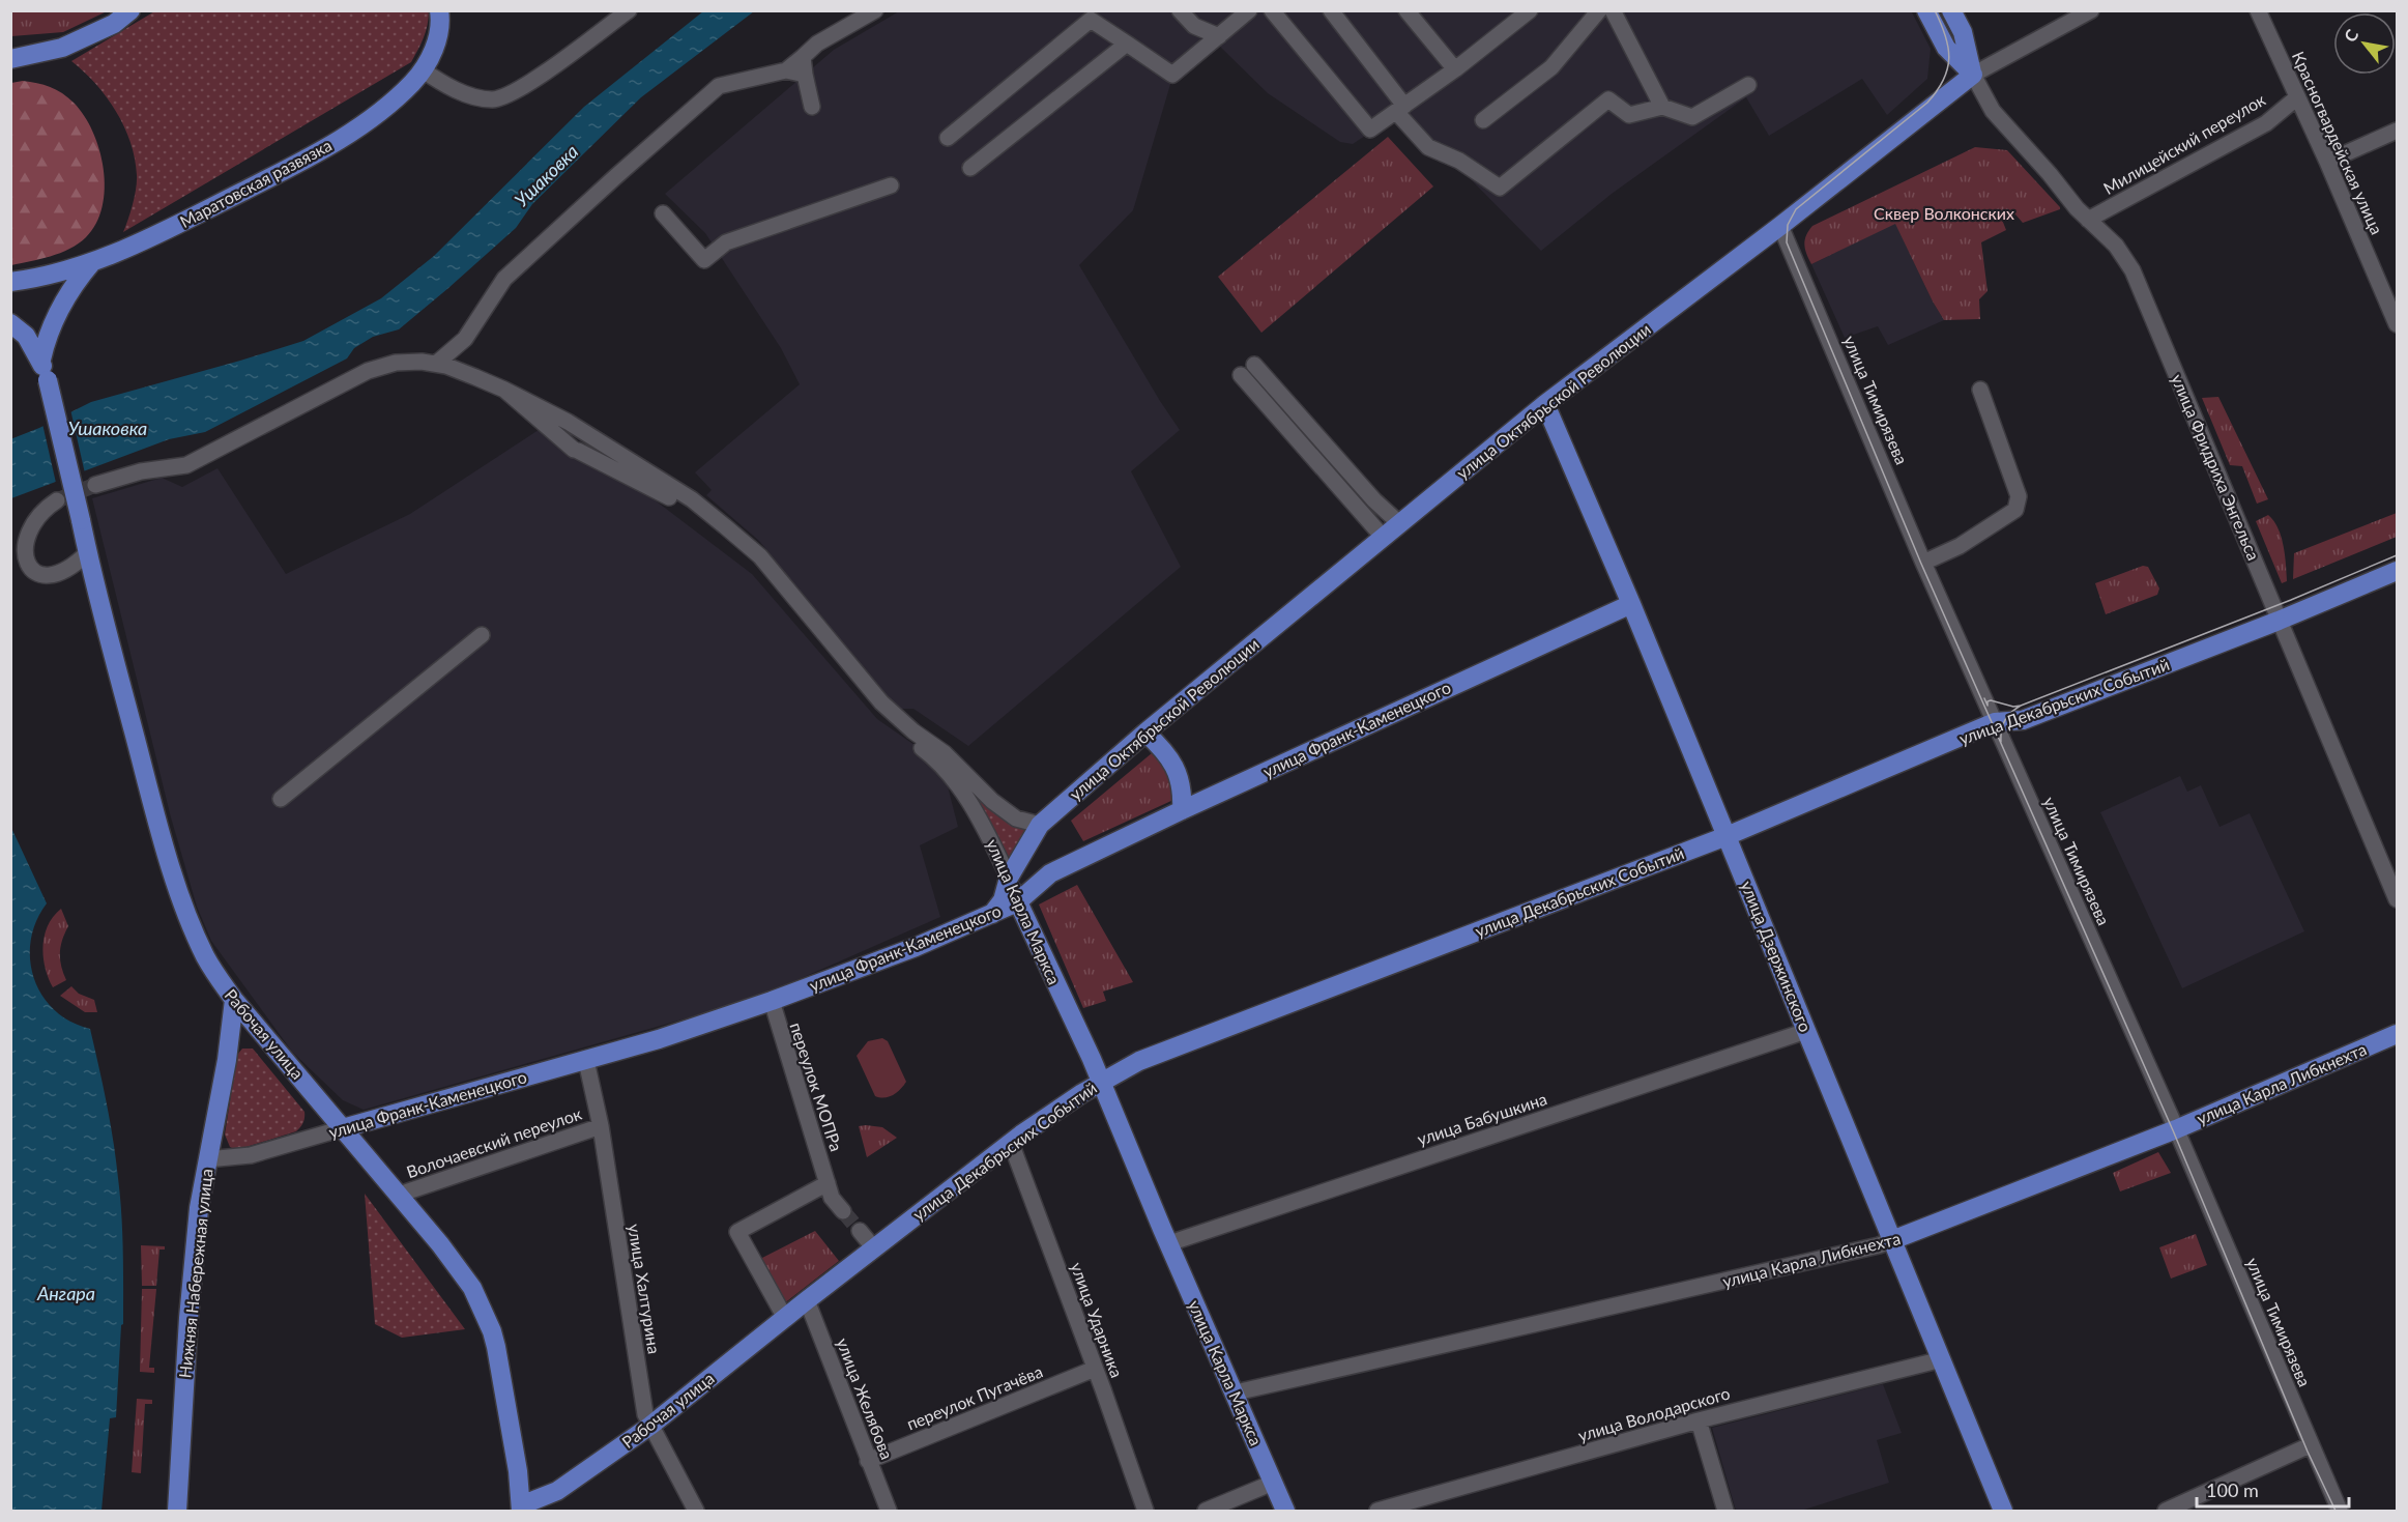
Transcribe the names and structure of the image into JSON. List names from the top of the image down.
{
  "streets": {
    "main road": [
      "Маратовская развязка",
      "улица Октябрьской Революции",
      "улица Фридриха Энгельса",
      "улица Декабрьских Событий",
      "улица Франк-Каменецкого",
      "улица Карла Маркса",
      "улица Дзержинского",
      "Рабочая улица",
      "улица Карла Либкнехта",
      "Нижняя Набережная улица"
    ],
    "street": [
      "Красногвардейская улица",
      "Милицейский переулок",
      "улица Тимирязева",
      "переулок МОПРа",
      "улица Бабушкина",
      "Волочаевский переулок",
      "улица Халтурина",
      "улица Ударника",
      "переулок Пугачёва",
      "улица Желябова",
      "улица Володарского"
    ]
  },
  "crossings": [
    ["Красногвардейская улица", "Милицейский переулок"],
    ["Милицейский переулок", "улица Фридриха Энгельса"],
    ["улица Тимирязева", "улица Октябрьской Революции"],
    ["улица Тимирязева", "улица Декабрьских Событий"],
    ["улица Тимирязева", "улица Карла Либкнехта"],
    ["улица Октябрьской Революции", "улица Фридриха Энгельса"],
    ["улица Октябрьской Революции", "улица Франк-Каменецкого"],
    ["улица Октябрьской Революции", "улица Карла Маркса"],
    ["улица Октябрьской Революции", "улица Дзержинского"],
    ["улица Фридриха Энгельса", "улица Декабрьских Событий"],
    ["улица Декабрьских Событий", "улица Карла Маркса"],
    ["улица Декабрьских Событий", "улица Дзержинского"],
    ["улица Декабрьских Событий", "Рабочая улица"],
    ["улица Декабрьских Событий", "улица Ударника"],
    ["улица Декабрьских Событий", "улица Желябова"],
    ["улица Франк-Каменецкого", "улица Карла Маркса"],
    ["улица Франк-Каменецкого", "улица Дзержинского"],
    ["улица Франк-Каменецкого", "Рабочая улица"],
    ["улица Франк-Каменецкого", "переулок МОПРа"],
    ["улица Франк-Каменецкого", "Нижняя Набережная улица"],
    ["улица Франк-Каменецкого", "улица Халтурина"],
    ["улица Карла Маркса", "улица Карла Либкнехта"],
    ["улица Карла Маркса", "улица Бабушкина"],
    ["улица Дзержинского", "улица Карла Либкнехта"],
    ["улица Дзержинского", "улица Бабушкина"],
    ["улица Дзержинского", "улица Володарского"],
    ["Рабочая улица", "Волочаевский переулок"],
    ["Рабочая улица", "Нижняя Набережная улица"],
    ["Рабочая улица", "улица Халтурина"],
    ["Рабочая улица", "улица Желябова"],
    ["Волочаевский переулок", "улица Халтурина"],
    ["улица Ударника", "переулок Пугачёва"],
    ["переулок Пугачёва", "улица Желябова"]
  ],
  "water": ["Ушаковка", "Ангара"],
  "parks": ["Сквер Волконских"],
  "scale_bar": "100 m",
  "north": "top left"
}
